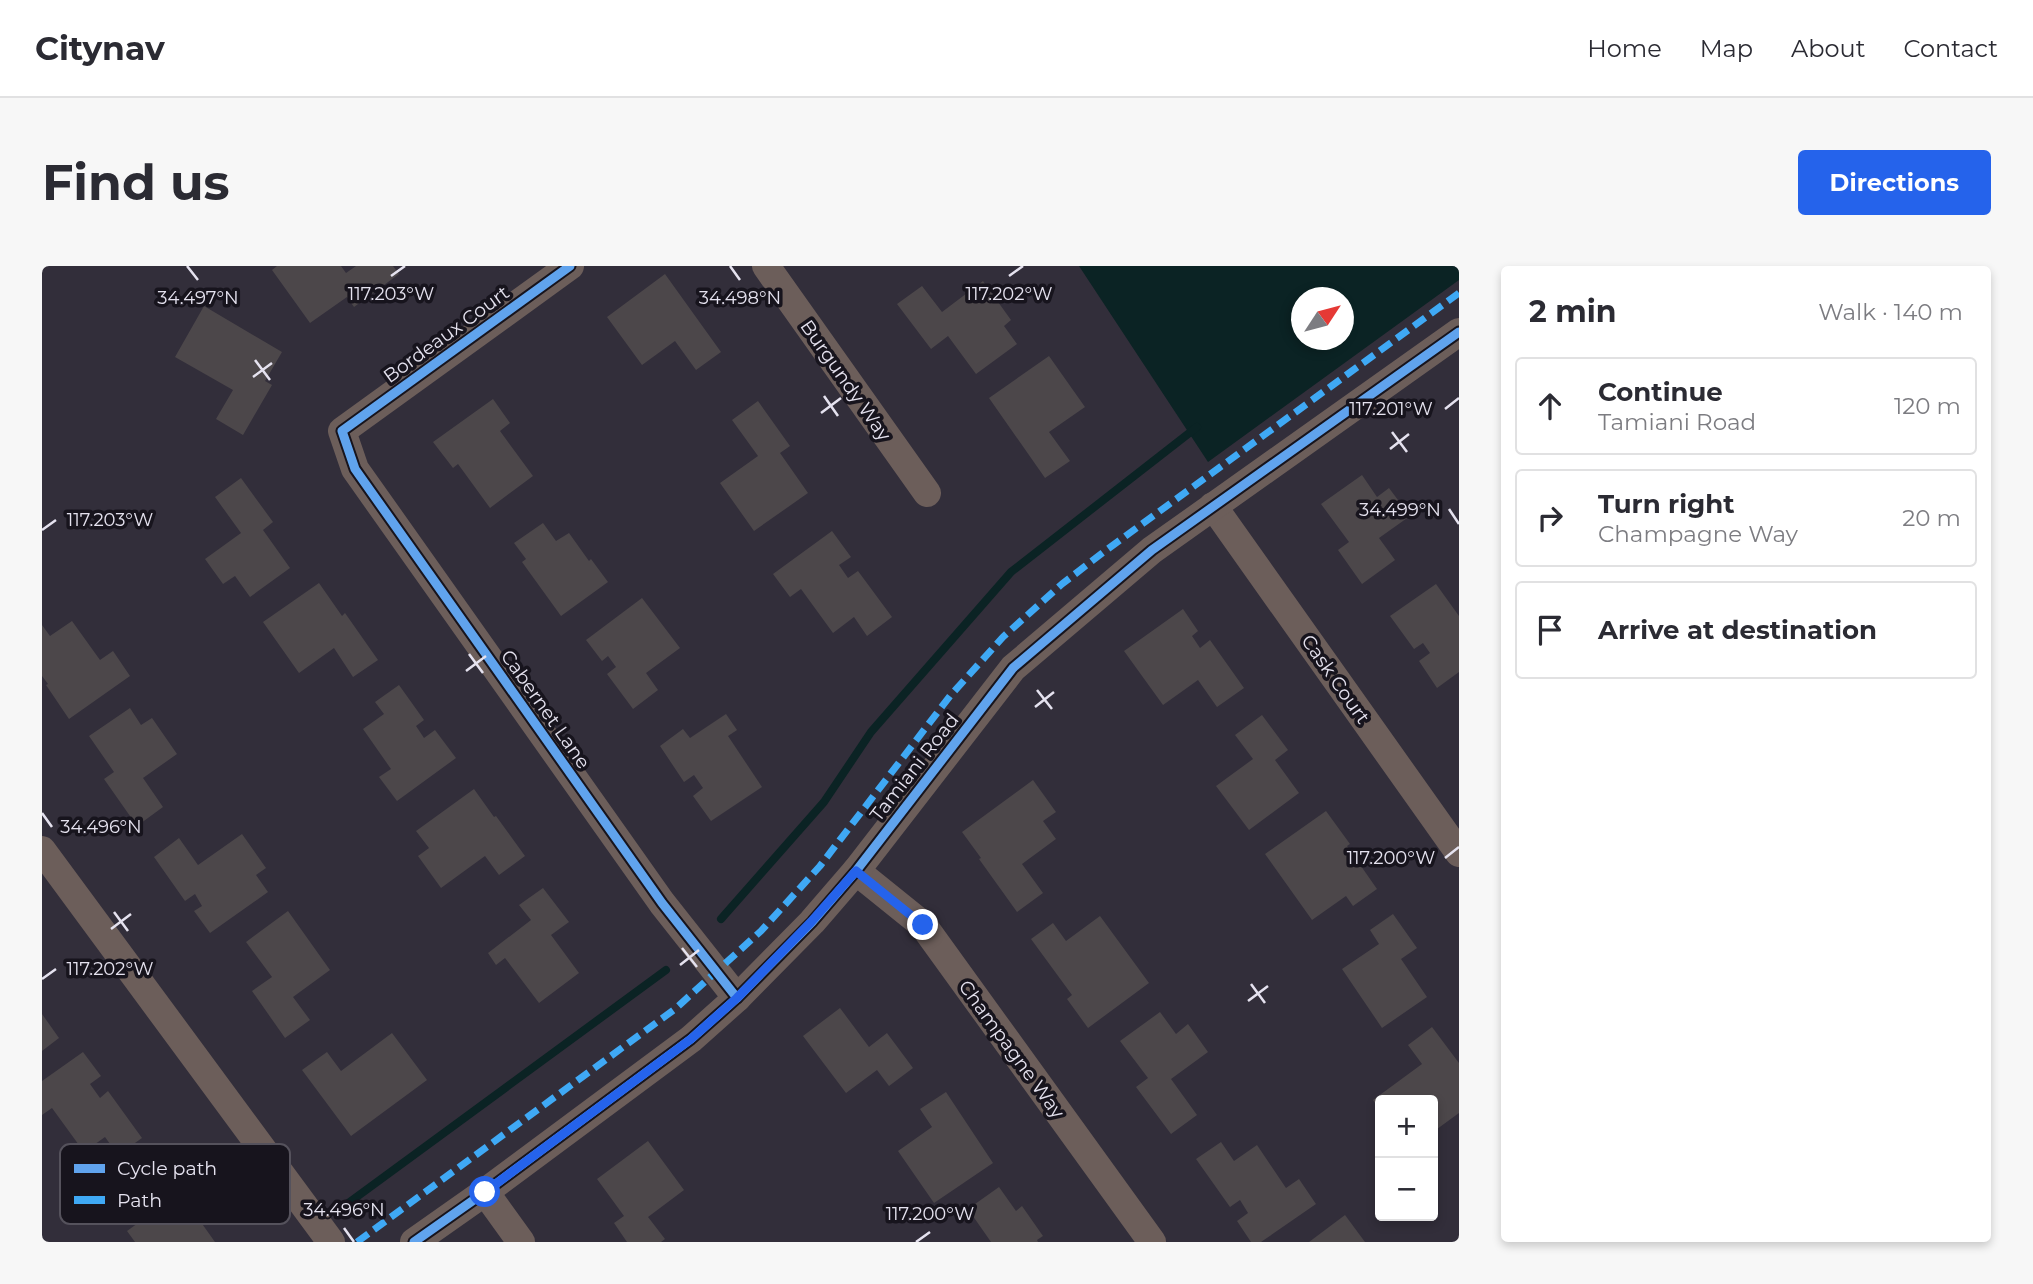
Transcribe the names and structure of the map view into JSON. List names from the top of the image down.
{
  "streets": {
    "street": [
      "Bordeaux Court",
      "Burgundy Way",
      "Cask Court",
      "Cabernet Lane",
      "Tamiani Road",
      "Champagne Way"
    ]
  },
  "crossings": [
    ["Bordeaux Court", "Cabernet Lane"],
    ["Cask Court", "Tamiani Road"],
    ["Cabernet Lane", "Tamiani Road"],
    ["Tamiani Road", "Champagne Way"]
  ],
  "legend": ["Cycle path", "Path"],
  "north": "top right",
  "page": {
    "header": "Citynav",
    "nav": [
      "Home",
      "Map",
      "About",
      "Contact"
    ],
    "buttons": "Directions",
    "title": "Find us",
    "heading": ["2 min", "Walk · 140 m"],
    "list": [
      ["Continue", "Tamiani Road", "120 m"],
      ["Turn right", "Champagne Way", "20 m"],
      "Arrive at destination"
    ],
    "map_buttons": ["+", "−"]
  },
  "coordinates": [
    "117.203°W",
    "117.202°W",
    "34.497°N",
    "34.498°N",
    "117.201°W",
    "34.499°N",
    "34.496°N",
    "117.200°W"
  ]
}
